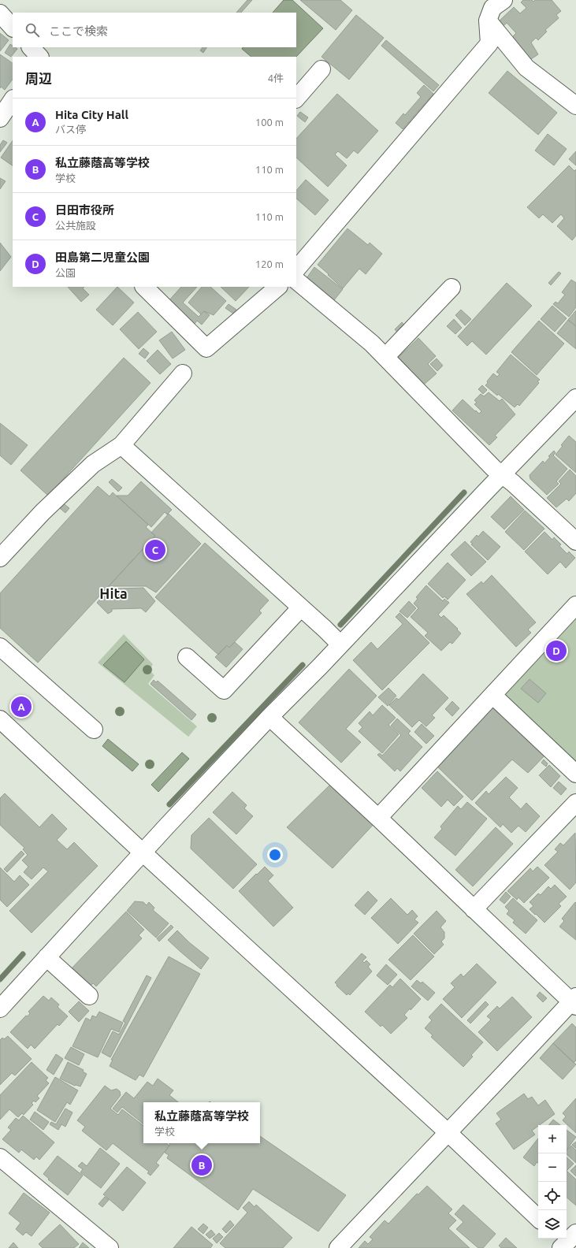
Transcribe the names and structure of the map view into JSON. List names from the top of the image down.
{
  "districts": ["Hita"],
  "page": {
    "search": "ここで検索",
    "heading": ["周辺", "4件"],
    "list": [
      {
        "mark": "A",
        "name": "Hita City Hall",
        "note": "バス停",
        "value": "100 m"
      },
      {
        "mark": "B",
        "name": "私立藤蔭高等学校",
        "note": "学校",
        "value": "110 m"
      },
      {
        "mark": "C",
        "name": "日田市役所",
        "note": "公共施設",
        "value": "110 m"
      },
      {
        "mark": "D",
        "name": "田島第二児童公園",
        "note": "公園",
        "value": "120 m"
      }
    ],
    "pins": [
      "C",
      "D",
      "A",
      "B"
    ],
    "popup": ["私立藤蔭高等学校", "学校"],
    "map_buttons": ["+", "−"]
  }
}
